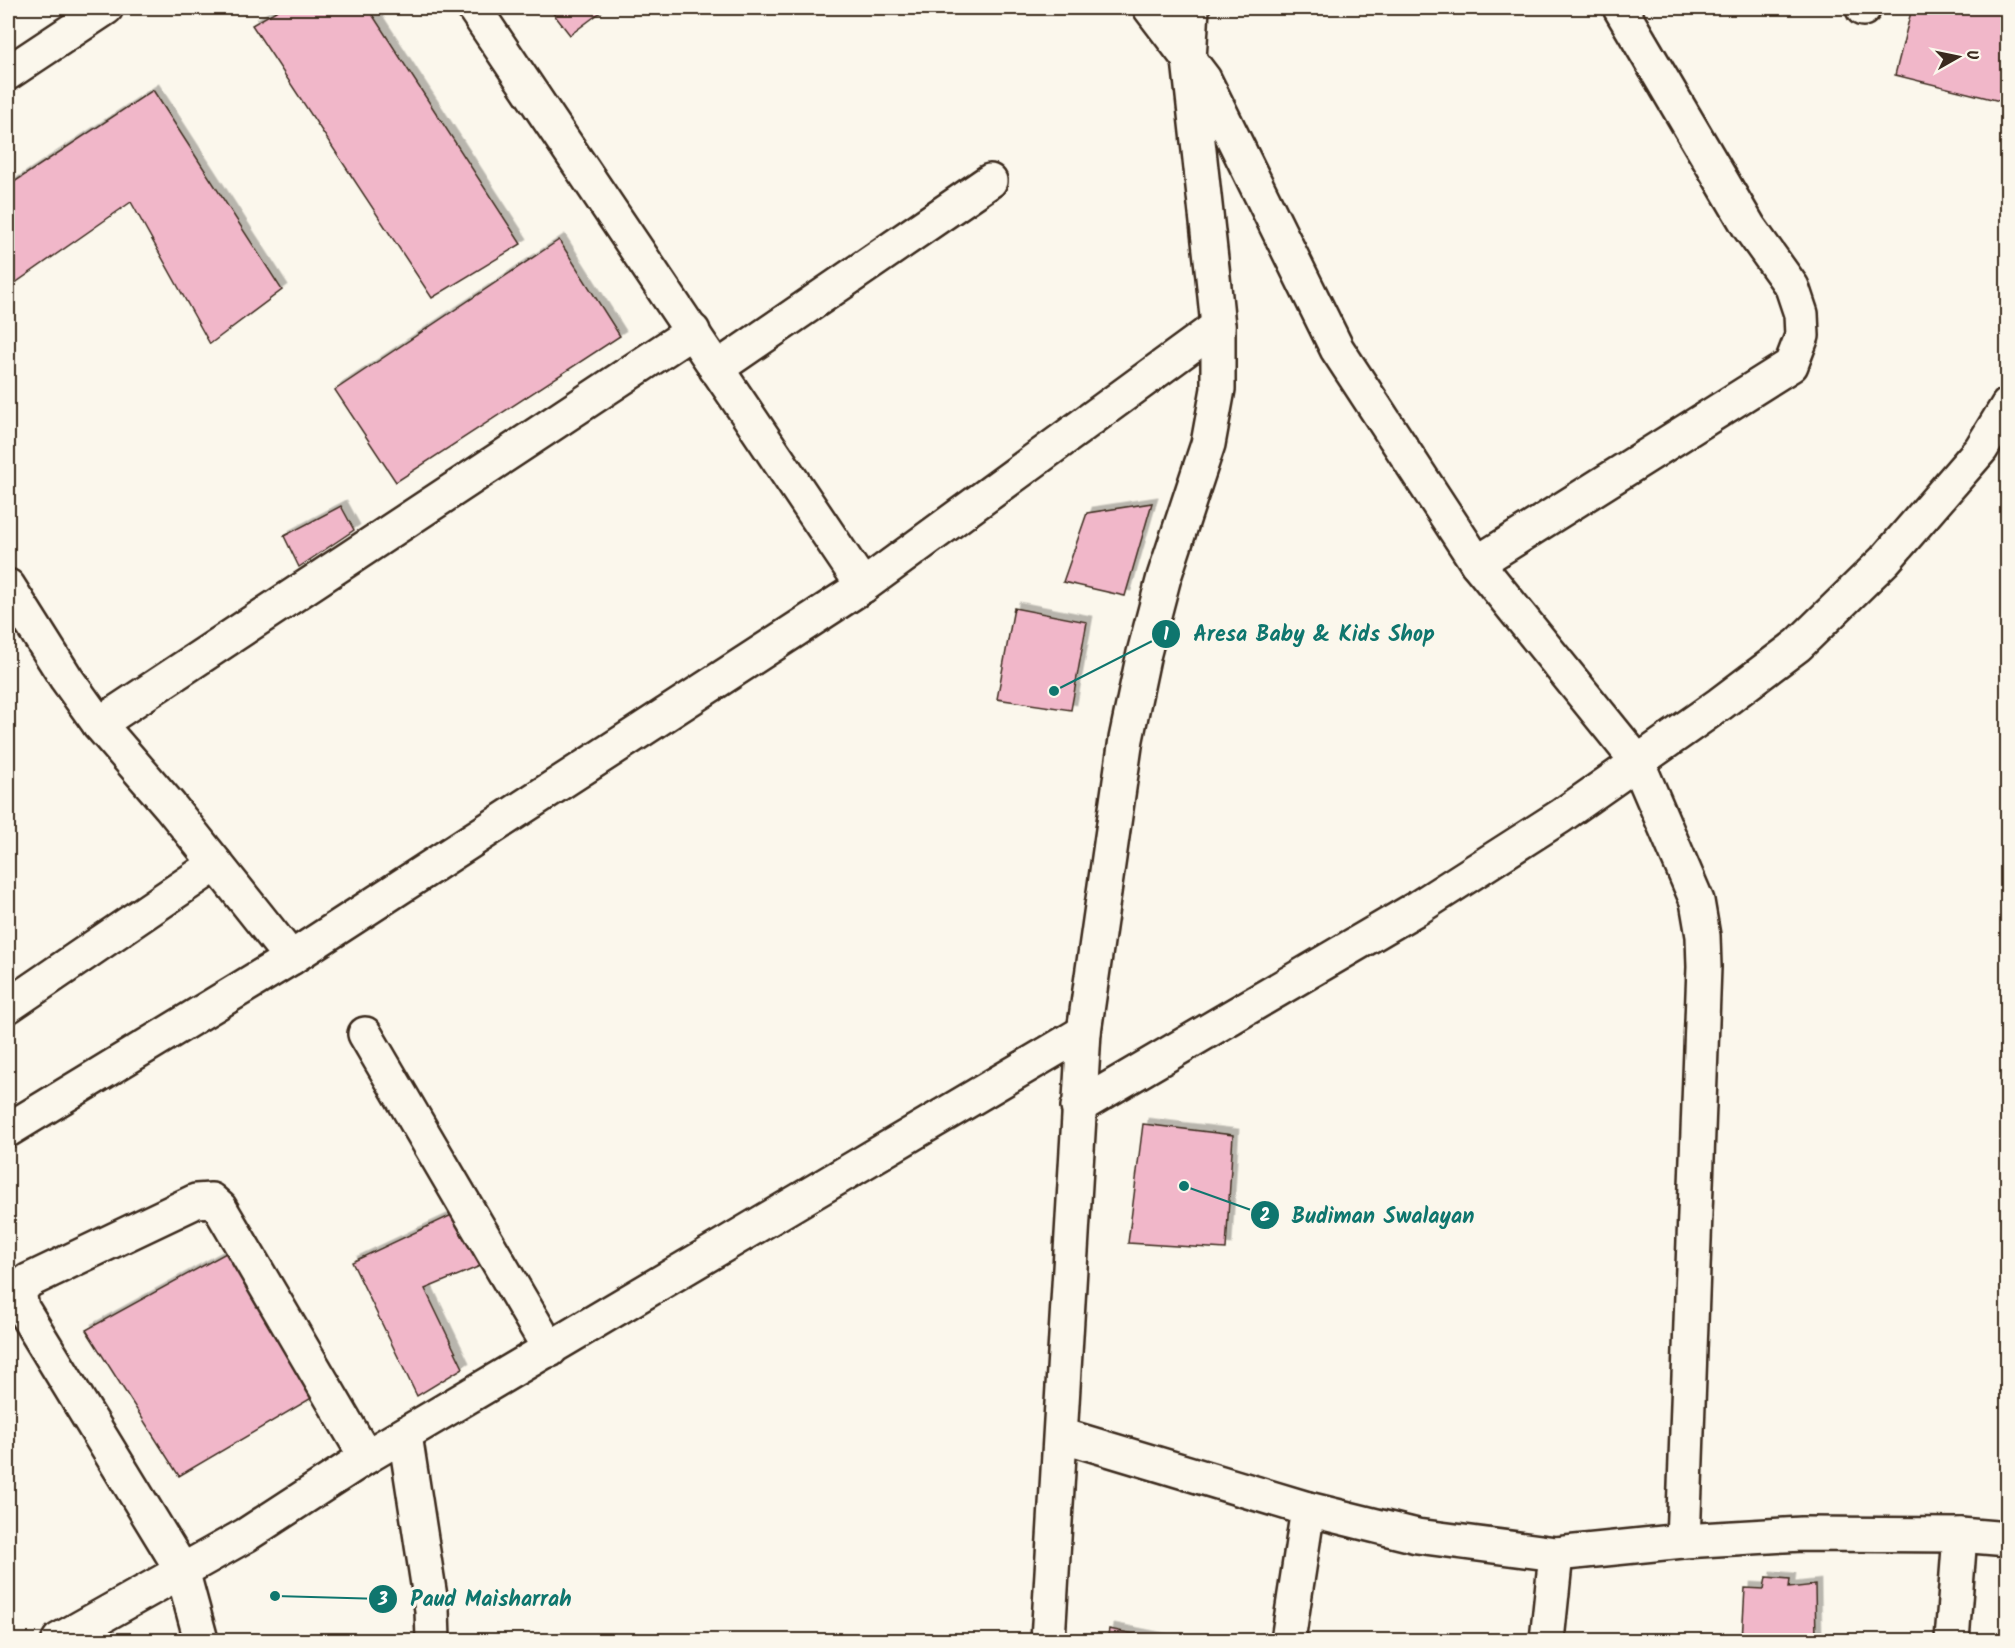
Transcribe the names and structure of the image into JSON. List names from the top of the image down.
{
  "places": ["Aresa Baby & Kids Shop", "Budiman Swalayan", "Paud Maisharrah"],
  "north": "right"
}
